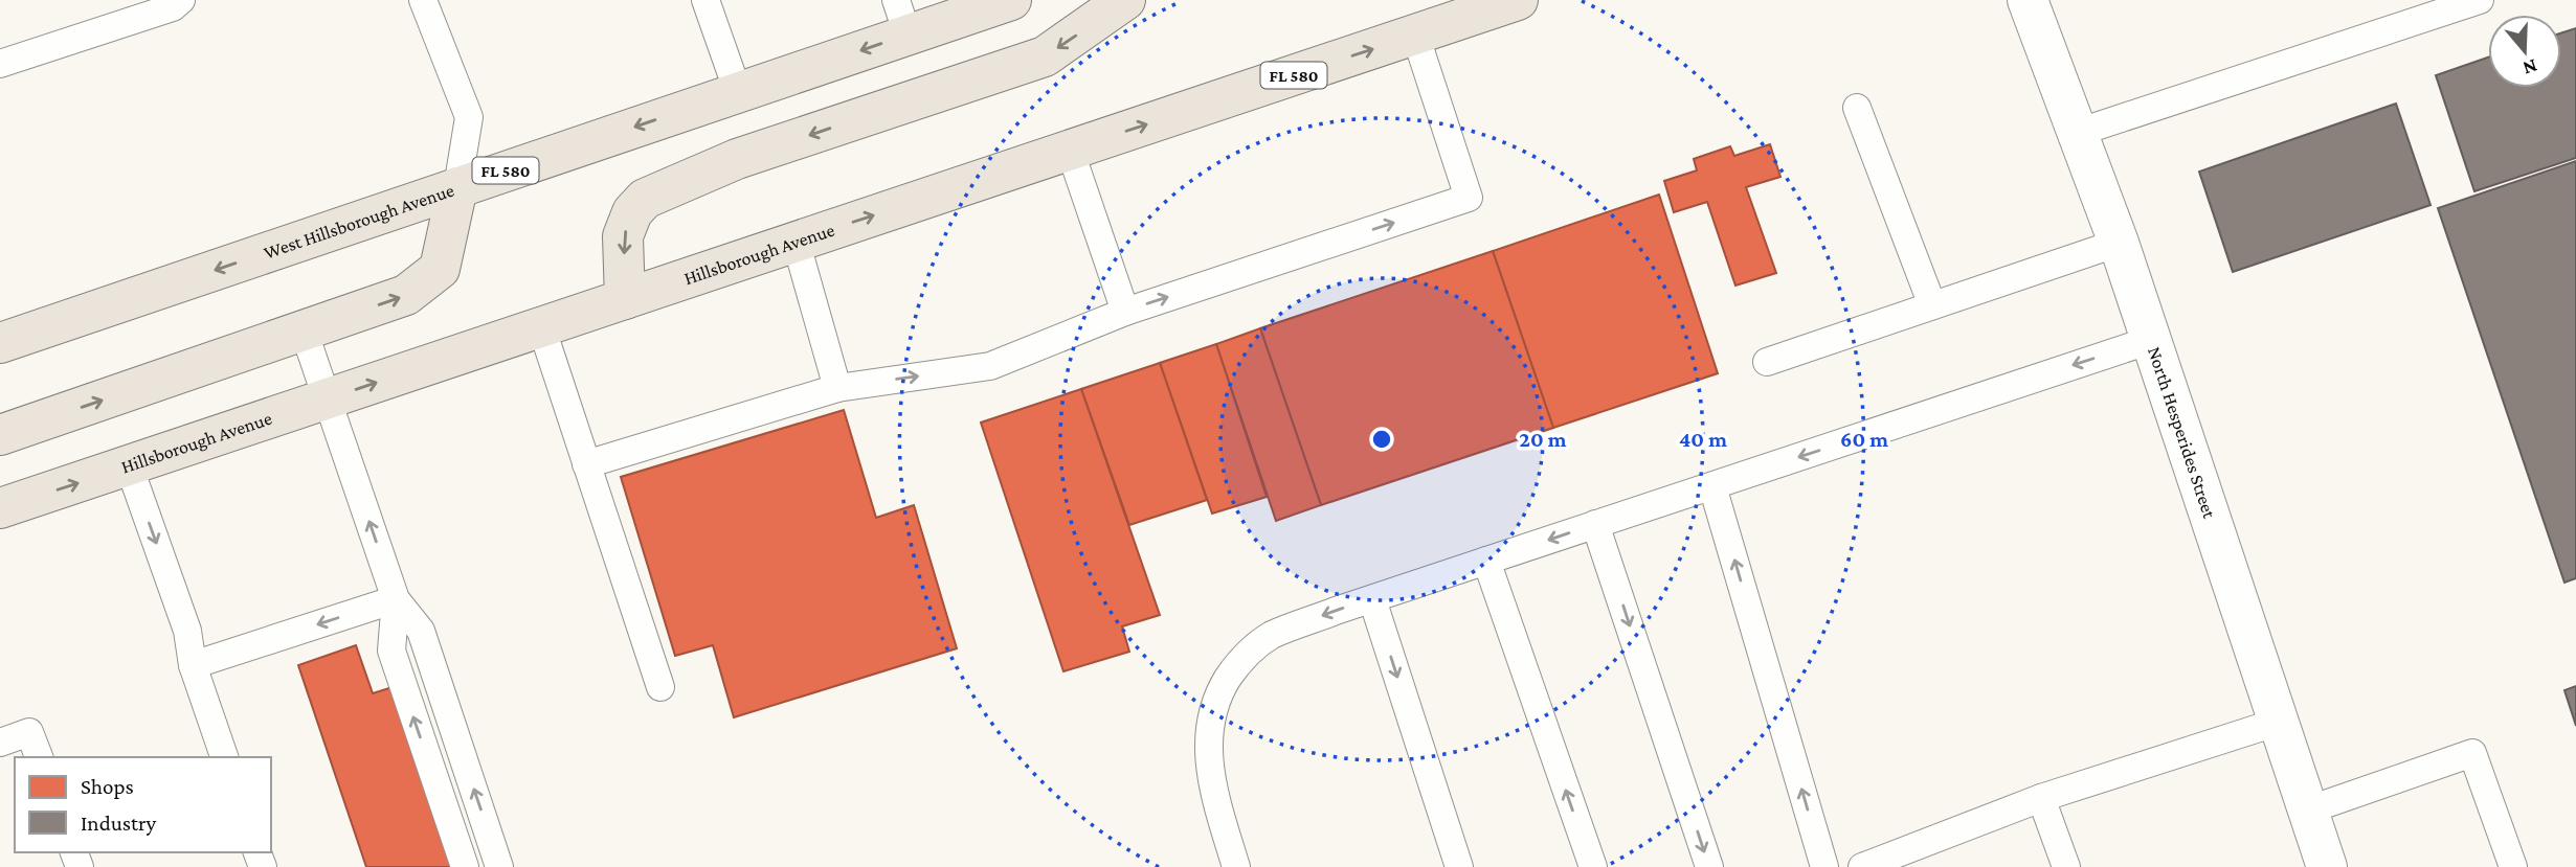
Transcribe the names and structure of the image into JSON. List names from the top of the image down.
{
  "streets": {
    "main road": ["FL 580", "West Hillsborough Avenue", "Hillsborough Avenue"],
    "street": ["North Hesperides Street"]
  },
  "legend": ["Shops", "Industry"],
  "north": "bottom",
  "rings": ["20 m", "40 m", "60 m"]
}
